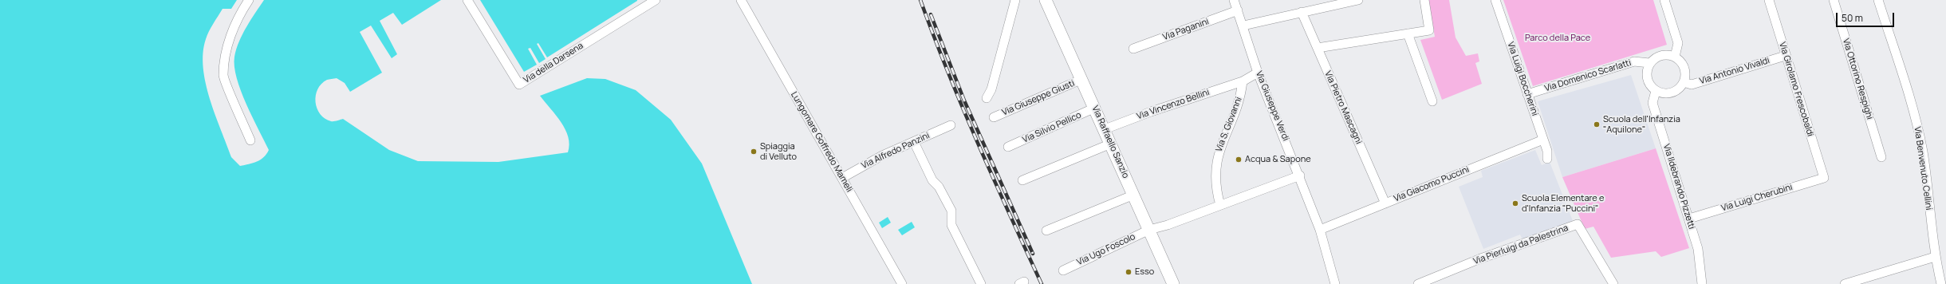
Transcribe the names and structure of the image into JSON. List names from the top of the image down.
{
  "streets": {
    "main road": ["Via Raffaello Sanzio"],
    "street": [
      "Via Paganini",
      "Via della Darsena",
      "Via Antonio Vivaldi",
      "Via Domenico Scarlatti",
      "Via Luigi Boccherini",
      "Via Ottorino Respighi",
      "Via Girolamo Frescobaldi",
      "Via Giuseppe Giusti",
      "Via Vincenzo Bellini",
      "Via Giuseppe Verdi",
      "Via Pietro Mascagni",
      "Via S. Giovanni",
      "Via Silvio Pellico",
      "Lungomare Goffredo Mameli",
      "Via Alfredo Panzini",
      "Via Benvenuto Cellini",
      "Via Giacomo Puccini",
      "Via Ildebrando Pizzetti",
      "Via Luigi Cherubini",
      "Via Pierluigi da Palestrina",
      "Via Ugo Foscolo"
    ]
  },
  "crossings": [
    ["Via Paganini", "Via Giuseppe Verdi"],
    ["Via Antonio Vivaldi", "Via Domenico Scarlatti"],
    ["Via Antonio Vivaldi", "Via Girolamo Frescobaldi"],
    ["Via Antonio Vivaldi", "Via Ildebrando Pizzetti"],
    ["Via Domenico Scarlatti", "Via Luigi Boccherini"],
    ["Via Domenico Scarlatti", "Via Ildebrando Pizzetti"],
    ["Via Luigi Boccherini", "Via Giacomo Puccini"],
    ["Via Girolamo Frescobaldi", "Via Luigi Cherubini"],
    ["Via Giuseppe Giusti", "Via Raffaello Sanzio"],
    ["Via Vincenzo Bellini", "Via Giuseppe Verdi"],
    ["Via Vincenzo Bellini", "Via S. Giovanni"],
    ["Via Vincenzo Bellini", "Via Raffaello Sanzio"],
    ["Via Giuseppe Verdi", "Via Giacomo Puccini"],
    ["Via Pietro Mascagni", "Via Giacomo Puccini"],
    ["Via Silvio Pellico", "Via Raffaello Sanzio"],
    ["Lungomare Goffredo Mameli", "Via Alfredo Panzini"],
    ["Via Raffaello Sanzio", "Via Ugo Foscolo"],
    ["Via Ildebrando Pizzetti", "Via Luigi Cherubini"]
  ],
  "parks": ["Parco della Pace"],
  "places": [
    "Scuola dell'Infanzia \"Aquilone\"",
    "Spiaggia di Velluto",
    "Acqua & Sapone",
    "Scuola Elementare e d'Infanzia \"Puccini\"",
    "Esso"
  ],
  "scale_bar": "50 m"
}
